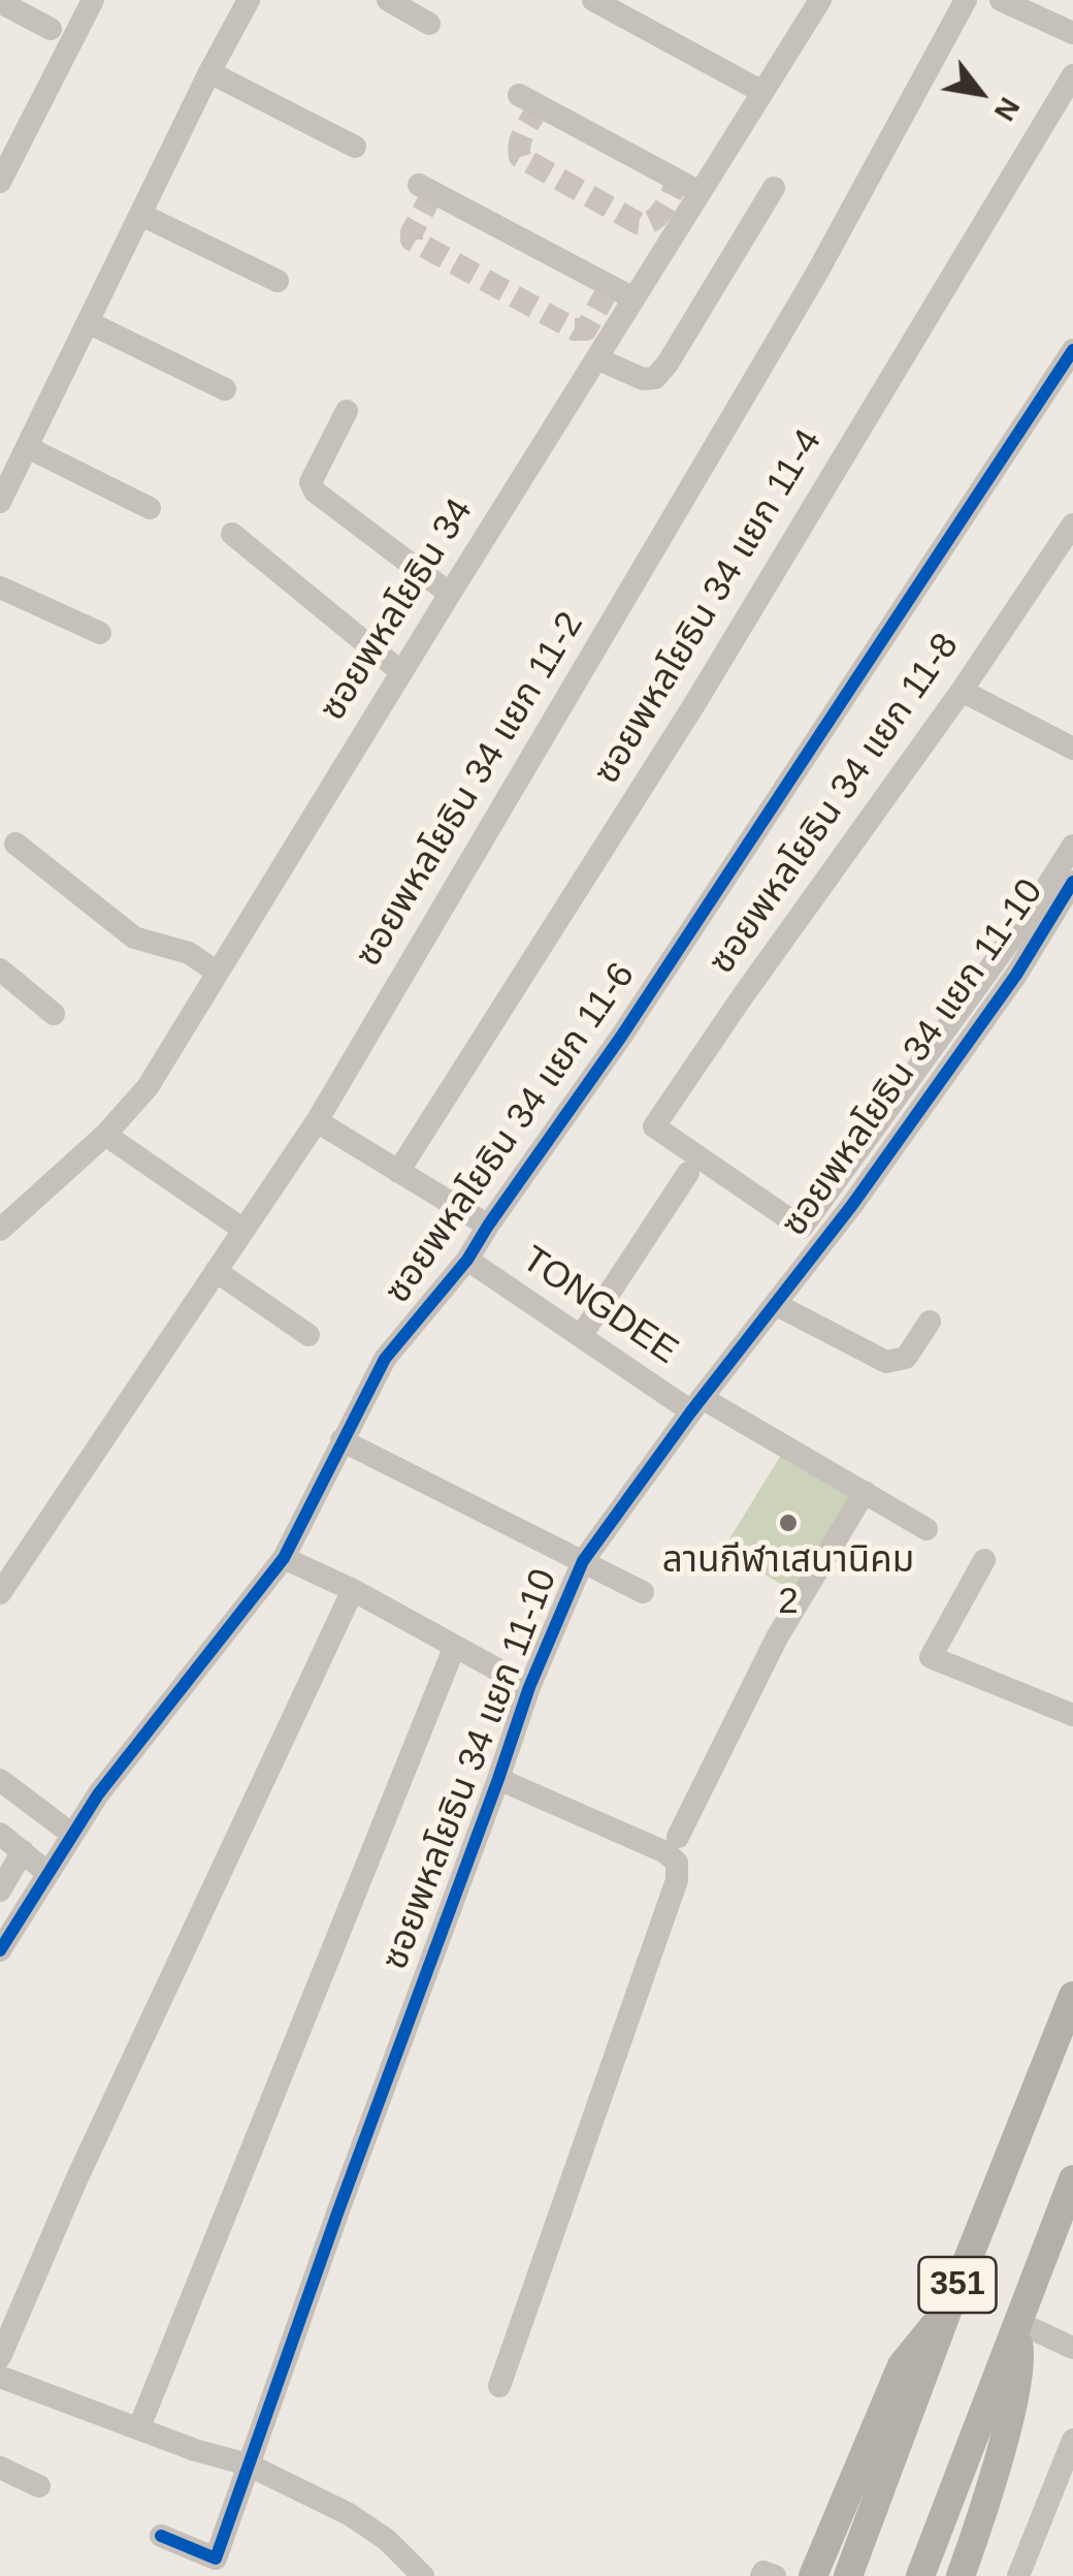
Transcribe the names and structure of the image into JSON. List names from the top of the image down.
{
  "streets": {
    "main road": ["351"],
    "street": [
      "ซอยพหลโยธิน 34 แยก 11-4",
      "ซอยพหลโยธิน 34",
      "ซอยพหลโยธิน 34 แยก 11-2",
      "ซอยพหลโยธิน 34 แยก 11-8",
      "ซอยพหลโยธิน 34 แยก 11-10",
      "ซอยพหลโยธิน 34 แยก 11-6",
      "TONGDEE"
    ]
  },
  "crossings": [
    ["ซอยพหลโยธิน 34 แยก 11-10", "TONGDEE"],
    ["ซอยพหลโยธิน 34 แยก 11-6", "TONGDEE"]
  ],
  "places": ["ลานกีฬาเสนานิคม 2"],
  "north": "bottom right"
}
